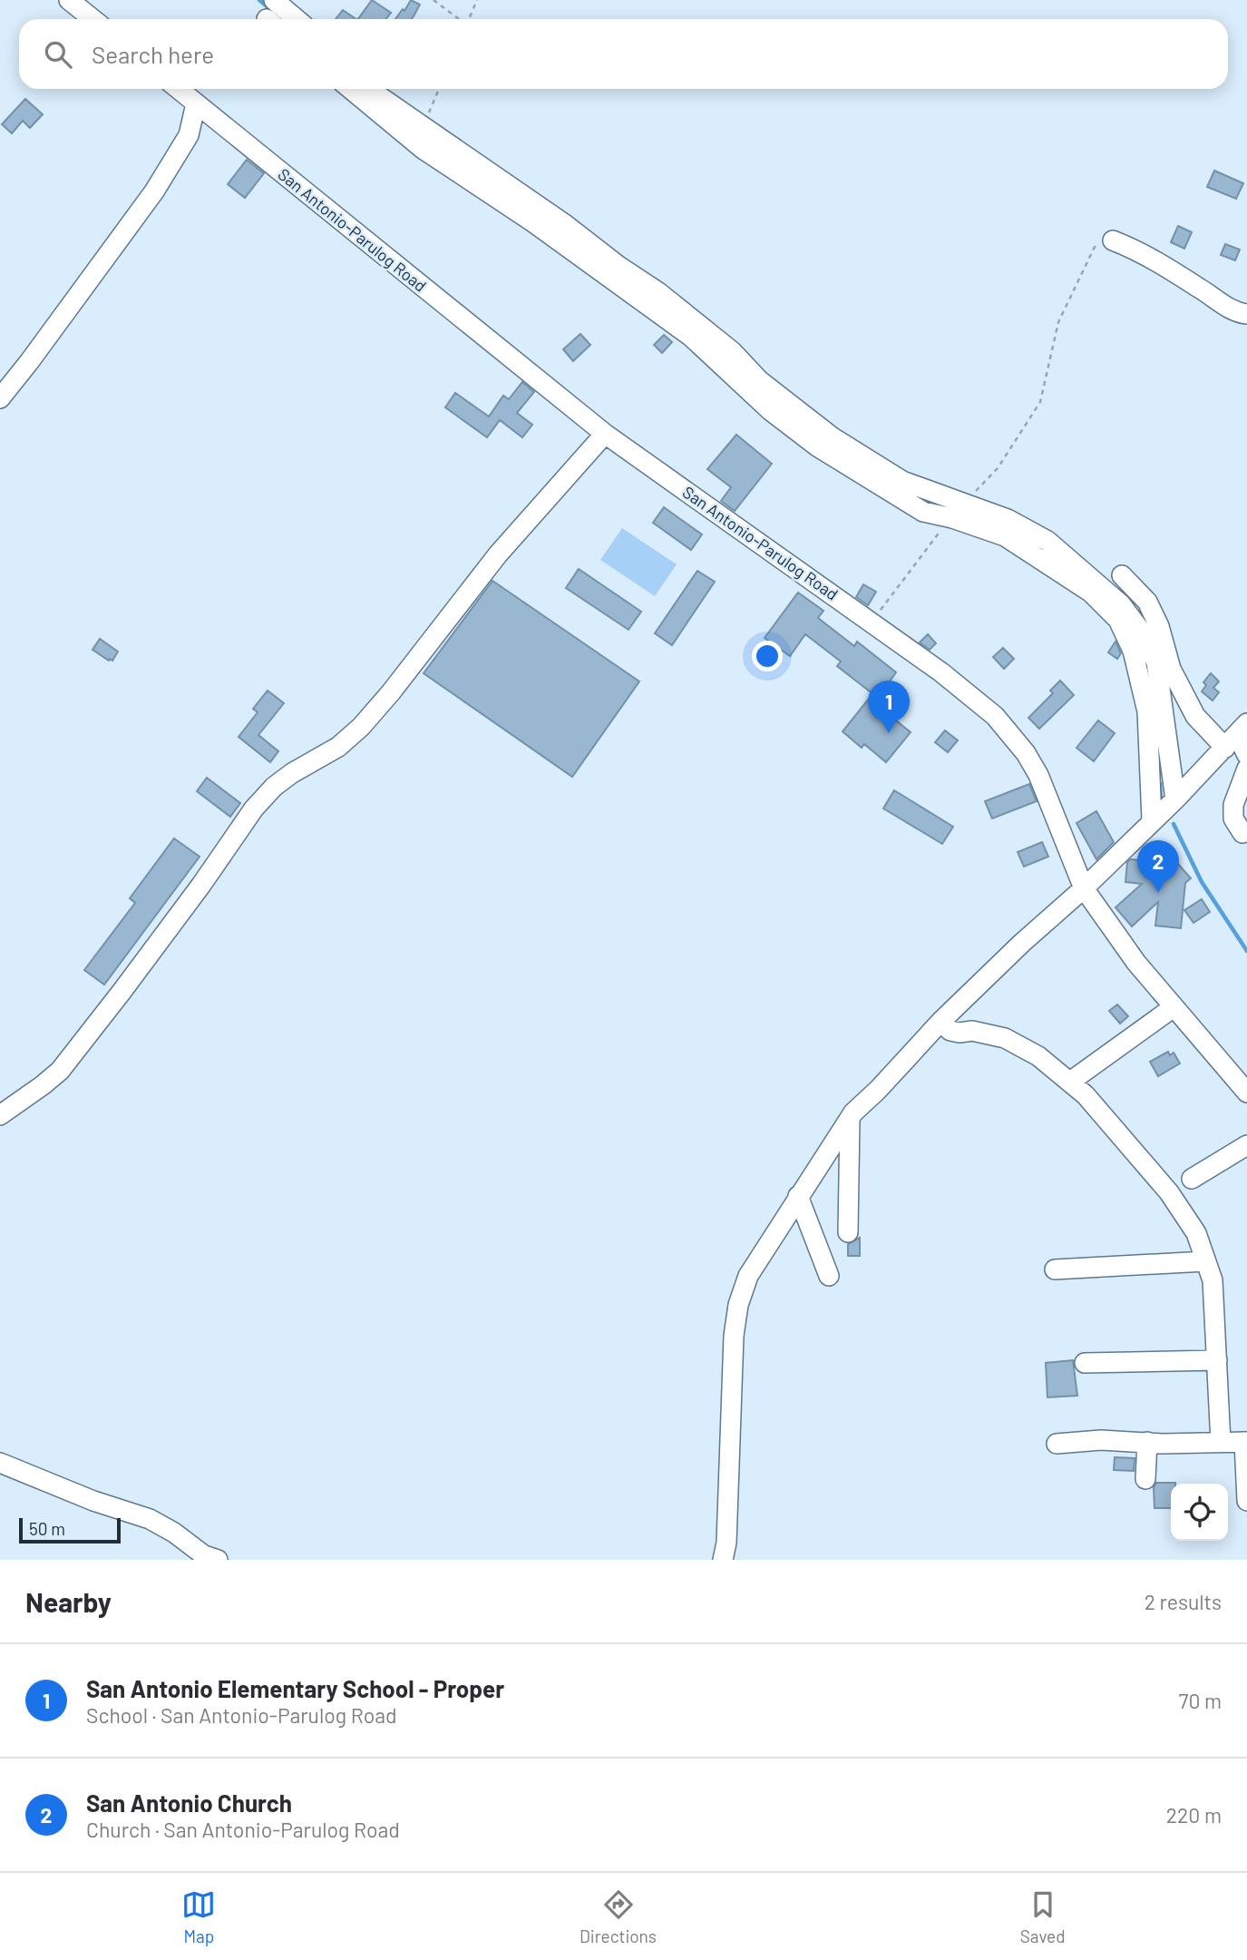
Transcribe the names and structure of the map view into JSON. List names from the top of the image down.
{
  "streets": {
    "street": ["San Antonio-Parulog Road"]
  },
  "scale_bar": "50 m",
  "page": {
    "search": "Search here",
    "pins": ["1", "2"],
    "scale": "50 m",
    "heading": ["Nearby", "2 results"],
    "list": [
      {
        "mark": "1",
        "name": "San Antonio Elementary School - Proper",
        "note": "School · San Antonio-Parulog Road",
        "value": "70 m"
      },
      {
        "mark": "2",
        "name": "San Antonio Church",
        "note": "Church · San Antonio-Parulog Road",
        "value": "220 m"
      }
    ],
    "nav": ["Map", "Directions", "Saved"]
  }
}
